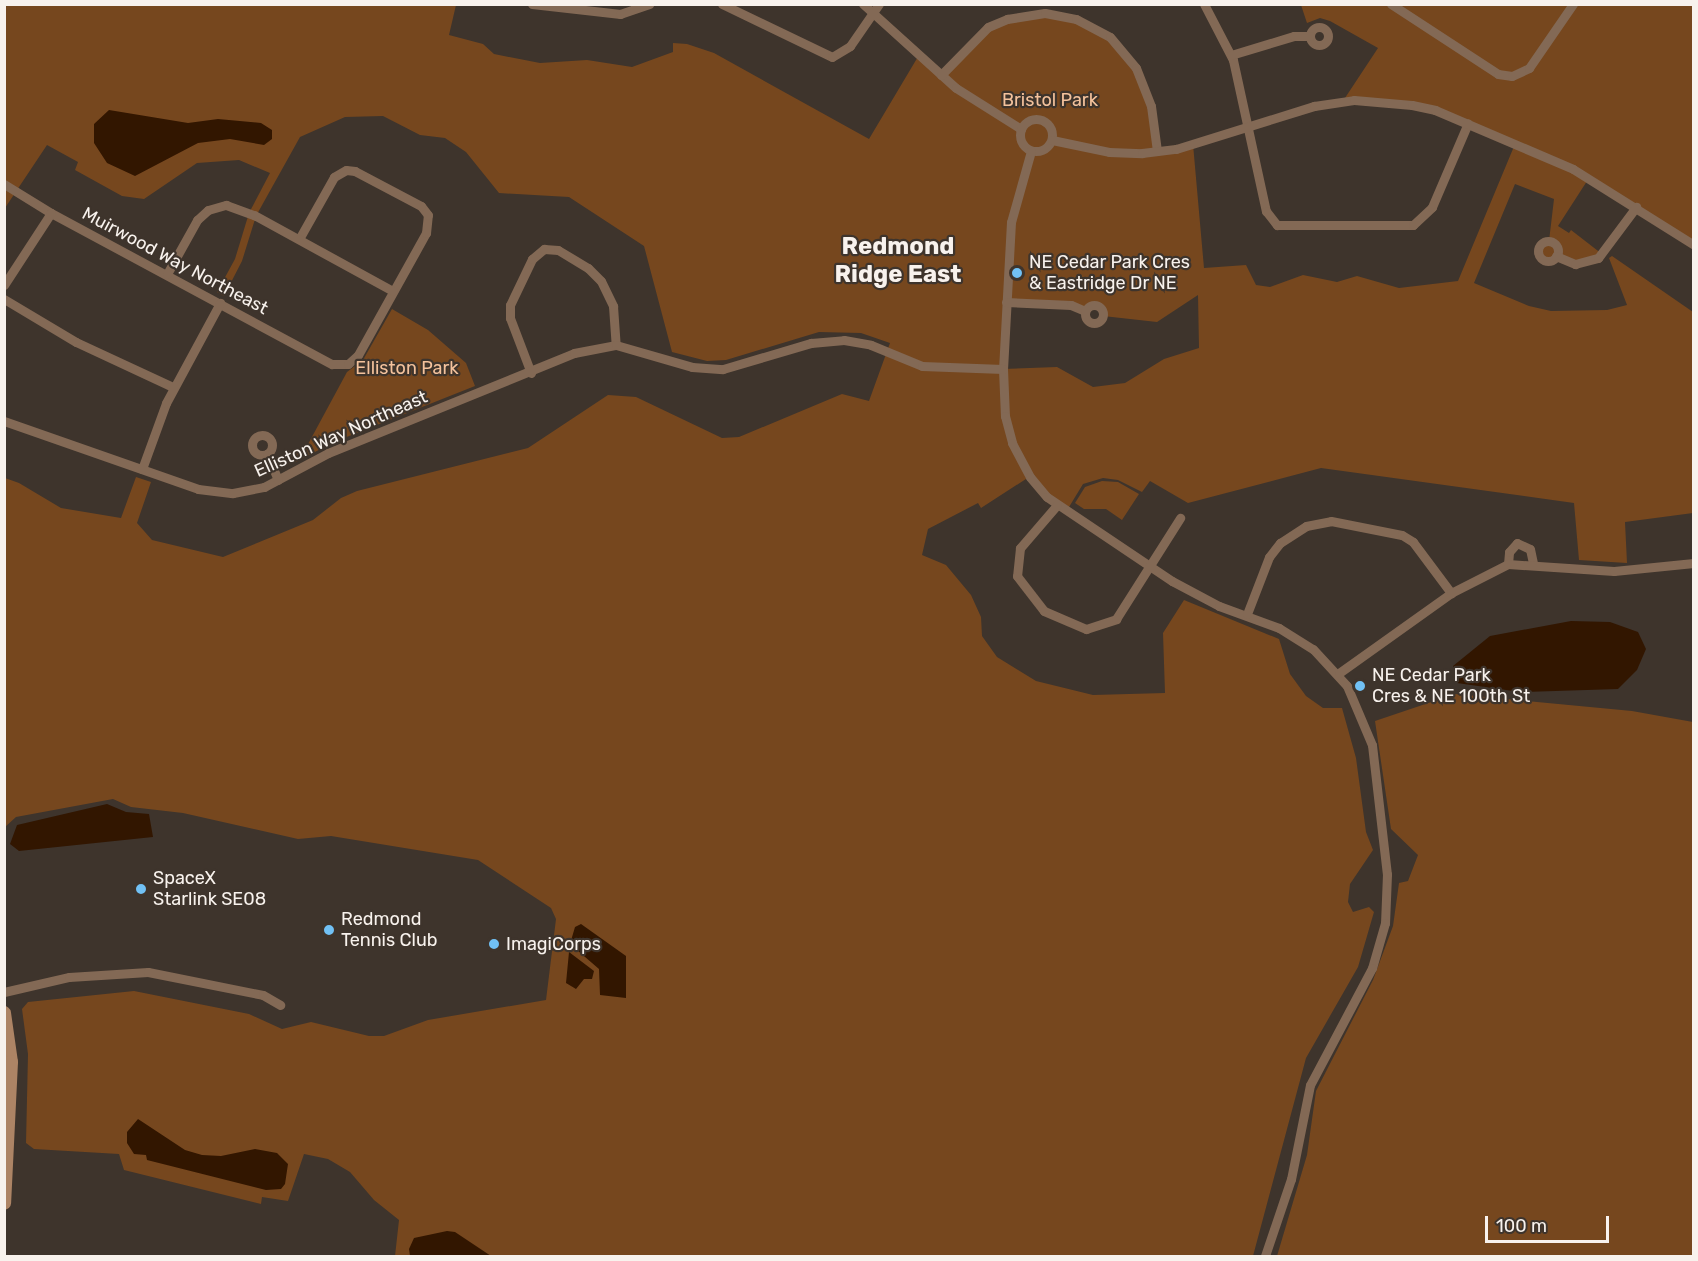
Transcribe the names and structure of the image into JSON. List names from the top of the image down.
{
  "streets": {
    "street": ["Muirwood Way Northeast", "Elliston Way Northeast"]
  },
  "districts": ["Redmond Ridge East"],
  "parks": ["Bristol Park", "Elliston Park"],
  "places": [
    "NE Cedar Park Cres & Eastridge Dr NE",
    "NE Cedar Park Cres & NE 100th St",
    "SpaceX Starlink SE08",
    "Redmond Tennis Club",
    "ImagiCorps"
  ],
  "scale_bar": "100 m"
}
